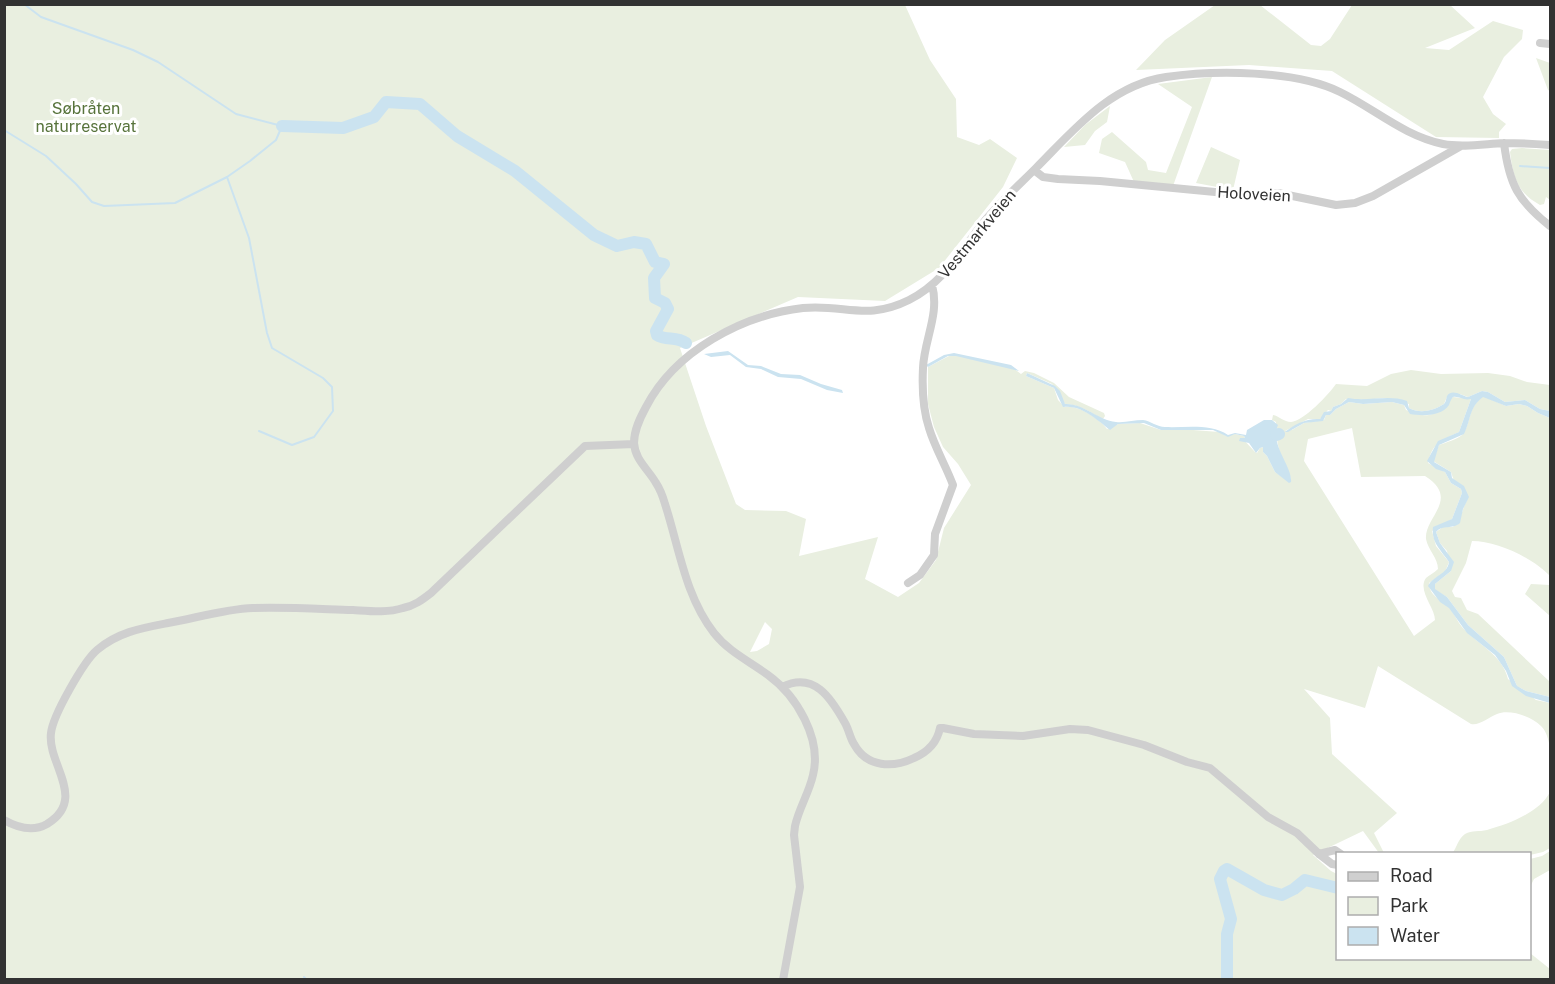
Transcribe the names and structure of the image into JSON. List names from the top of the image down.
{
  "streets": {
    "street": ["Holoveien", "Vestmarkveien"]
  },
  "crossings": [
    ["Holoveien", "Vestmarkveien"]
  ],
  "parks": ["Søbråten naturreservat"],
  "legend": ["Road", "Park", "Water"]
}
